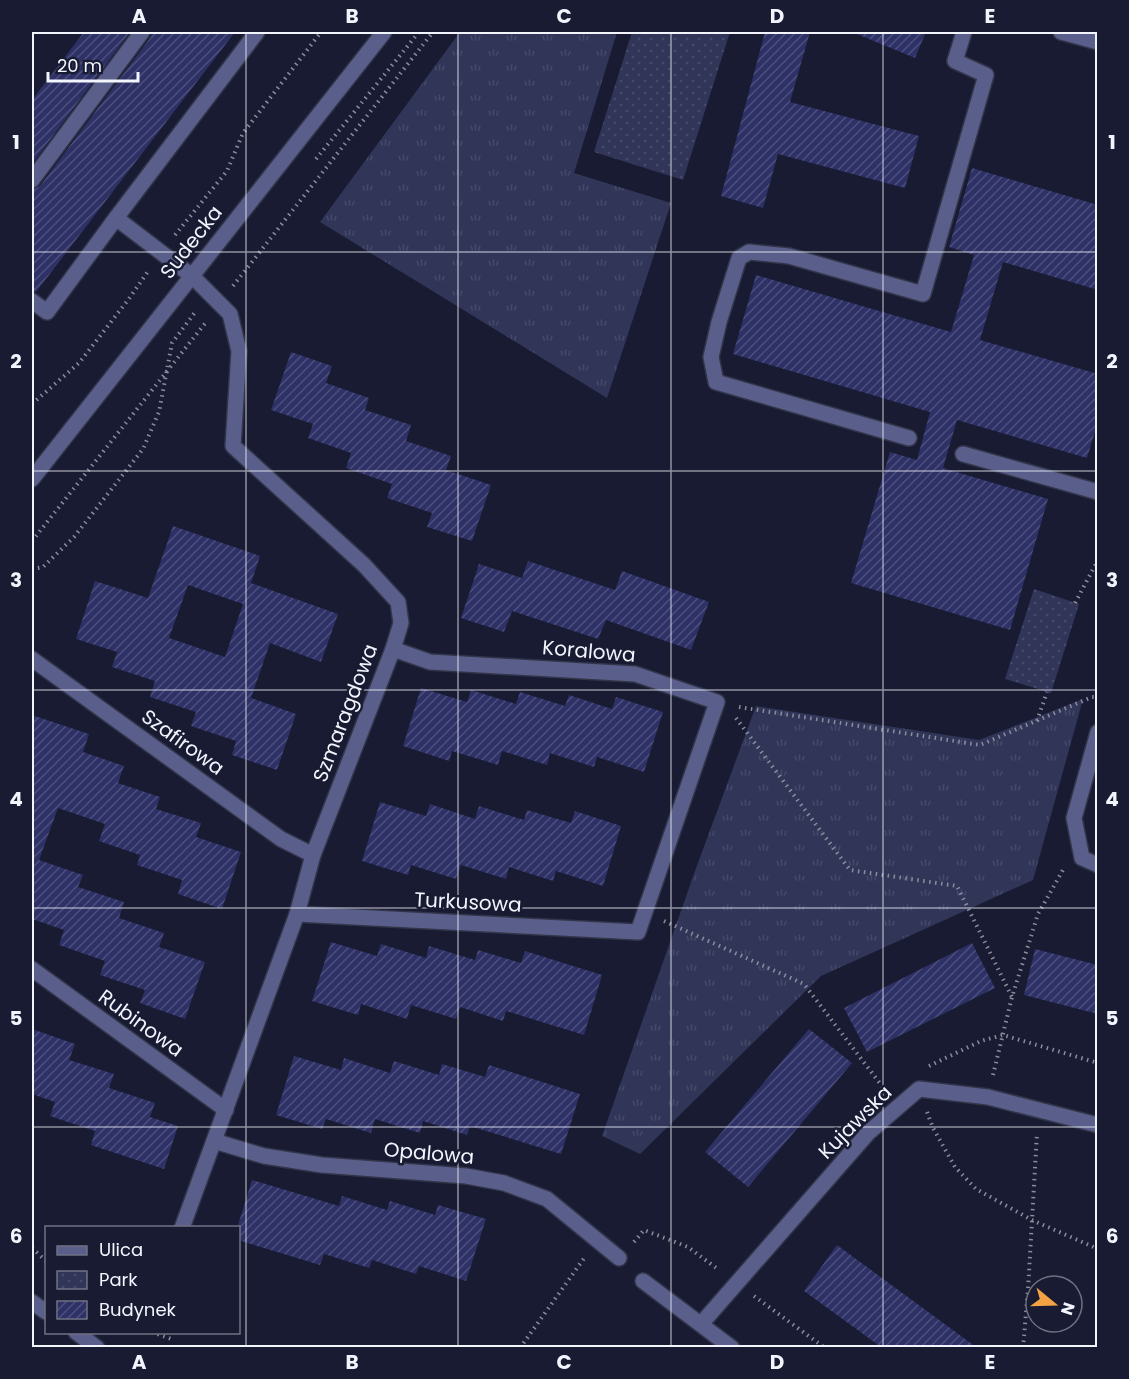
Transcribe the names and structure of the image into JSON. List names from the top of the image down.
{
  "streets": {
    "street": [
      "Sudecka",
      "Koralowa",
      "Szmaragdowa",
      "Szafirowa",
      "Turkusowa",
      "Rubinowa",
      "Kujawska",
      "Opalowa"
    ]
  },
  "crossings": [
    ["Sudecka", "Szmaragdowa"],
    ["Koralowa", "Szmaragdowa"],
    ["Szmaragdowa", "Szafirowa"],
    ["Szmaragdowa", "Turkusowa"],
    ["Szmaragdowa", "Rubinowa"],
    ["Szmaragdowa", "Opalowa"]
  ],
  "legend": ["Ulica", "Park", "Budynek"],
  "scale_bar": "20 m",
  "north": "right",
  "grid": {
    "columns": [
      "A",
      "B",
      "C",
      "D",
      "E"
    ],
    "rows": [
      "1",
      "2",
      "3",
      "4",
      "5",
      "6"
    ]
  }
}
